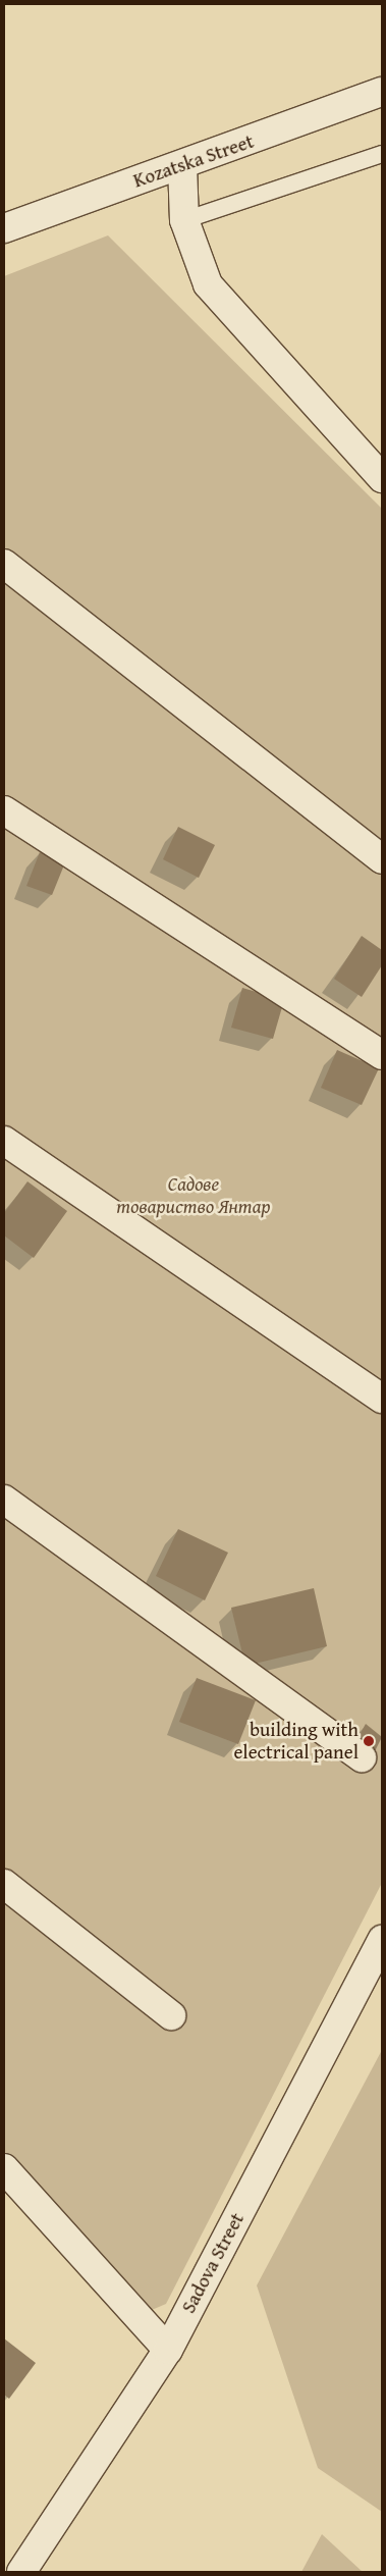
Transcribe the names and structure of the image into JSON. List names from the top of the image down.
{
  "streets": {
    "street": ["Kozatska Street", "Sadova Street"]
  },
  "parks": ["Садове товариство Янтар"],
  "places": ["building with electrical panel"]
}
